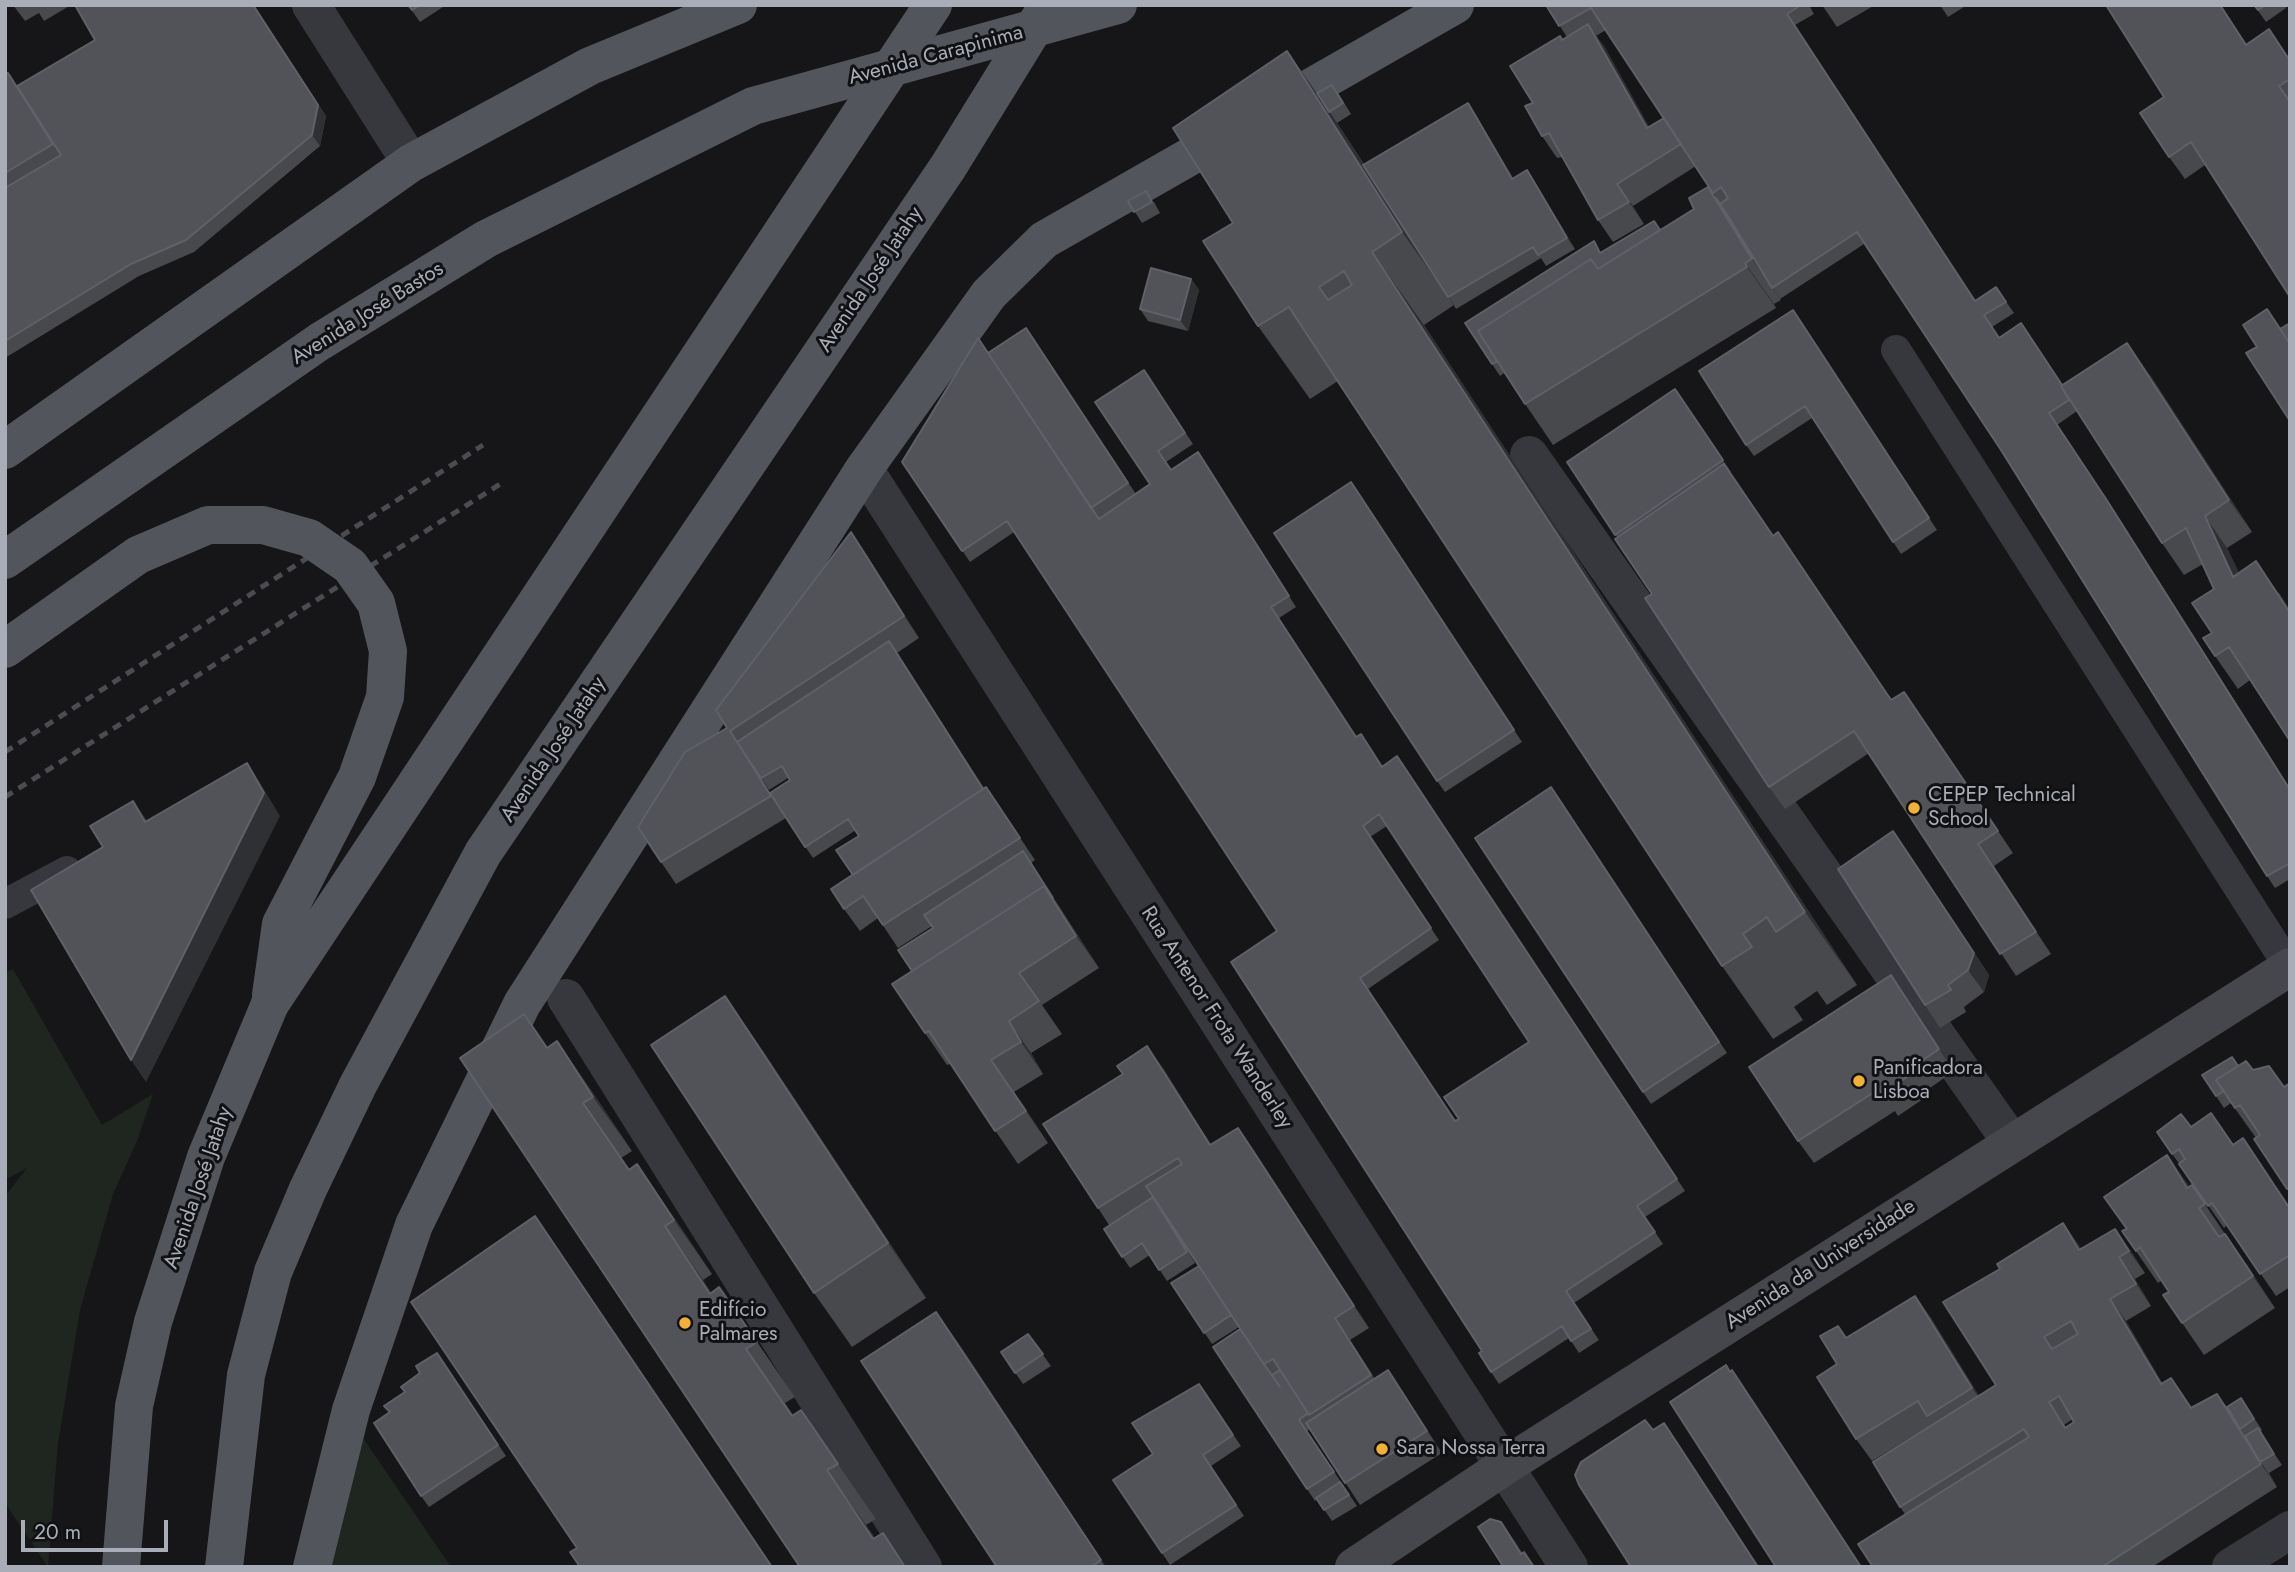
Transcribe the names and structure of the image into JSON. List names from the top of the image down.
{
  "streets": {
    "main road": [
      "Avenida Carapinima",
      "Avenida José Jatahy",
      "Avenida José Bastos",
      "Avenida da Universidade"
    ],
    "street": ["Rua Antenor Frota Wanderley"]
  },
  "crossings": [
    ["Avenida Carapinima", "Avenida José Bastos"],
    ["Rua Antenor Frota Wanderley", "Avenida da Universidade"]
  ],
  "places": [
    "CEPEP Technical School",
    "Panificadora Lisboa",
    "Edifício Palmares",
    "Sara Nossa Terra"
  ],
  "scale_bar": "20 m"
}
